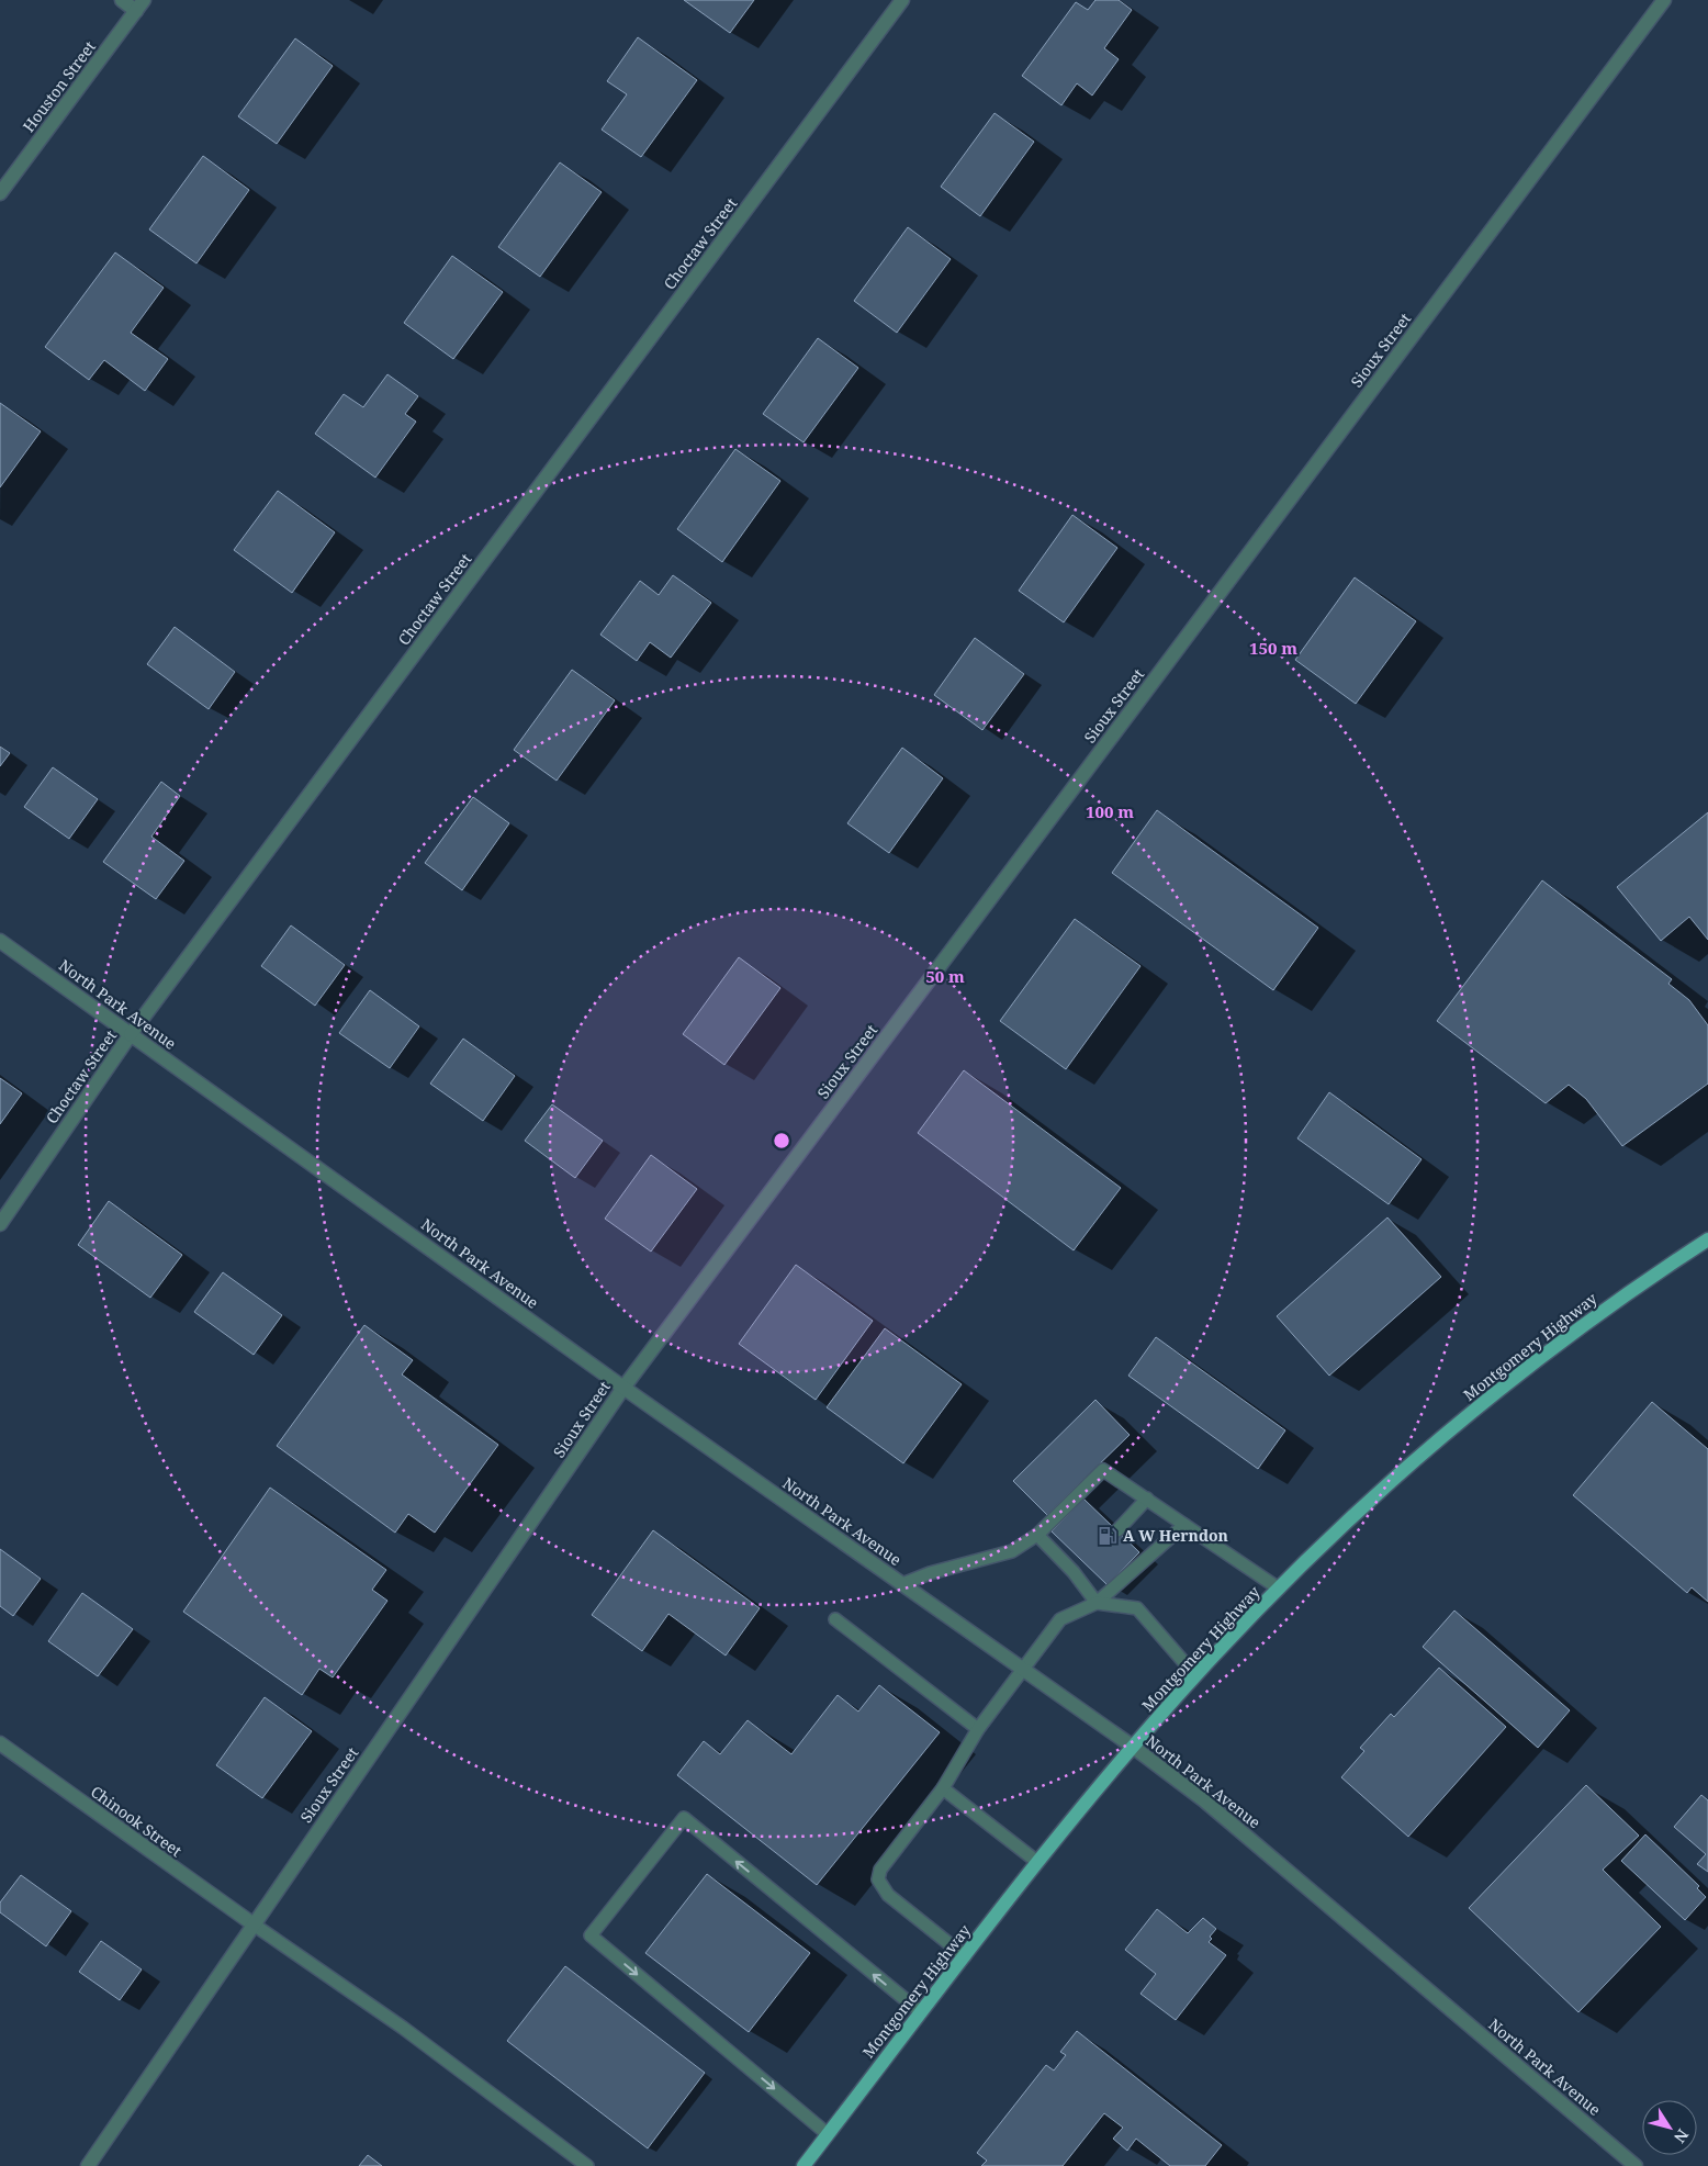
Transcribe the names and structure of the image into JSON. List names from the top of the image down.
{
  "streets": {
    "main road": ["Montgomery Highway"],
    "street": [
      "Houston Street",
      "Choctaw Street",
      "Sioux Street",
      "North Park Avenue",
      "Chinook Street"
    ]
  },
  "crossings": [
    ["Choctaw Street", "North Park Avenue"],
    ["Sioux Street", "North Park Avenue"],
    ["Sioux Street", "Chinook Street"],
    ["North Park Avenue", "Montgomery Highway"]
  ],
  "places": {
    "fuel station": ["A W Herndon"]
  },
  "north": "bottom right",
  "rings": ["150 m", "100 m", "50 m"]
}
